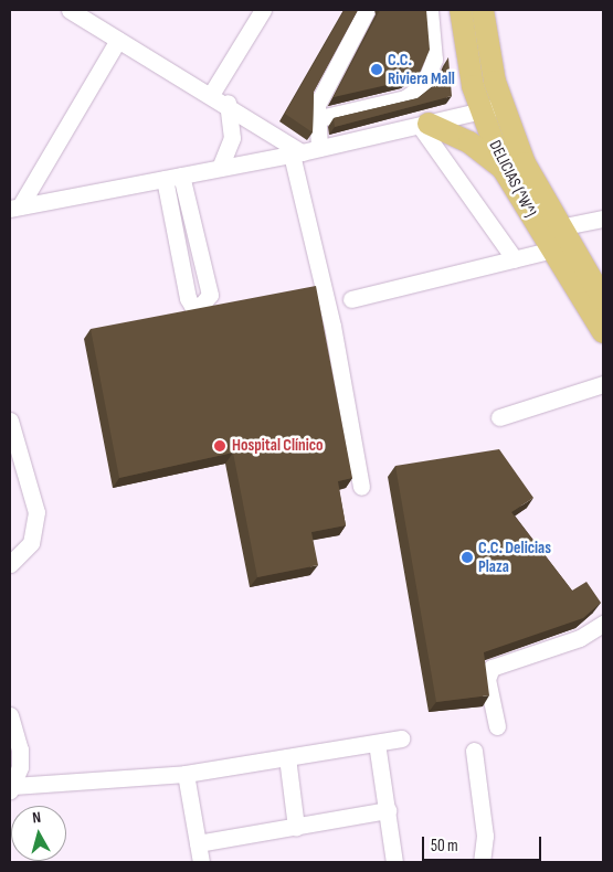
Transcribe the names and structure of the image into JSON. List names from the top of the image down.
{
  "streets": {
    "main road": ["DELICIAS (^W^)"]
  },
  "places": ["C.C. Riviera Mall", "Hospital Clínico", "C.C. Delicias Plaza"],
  "scale_bar": "50 m",
  "north": "top"
}
